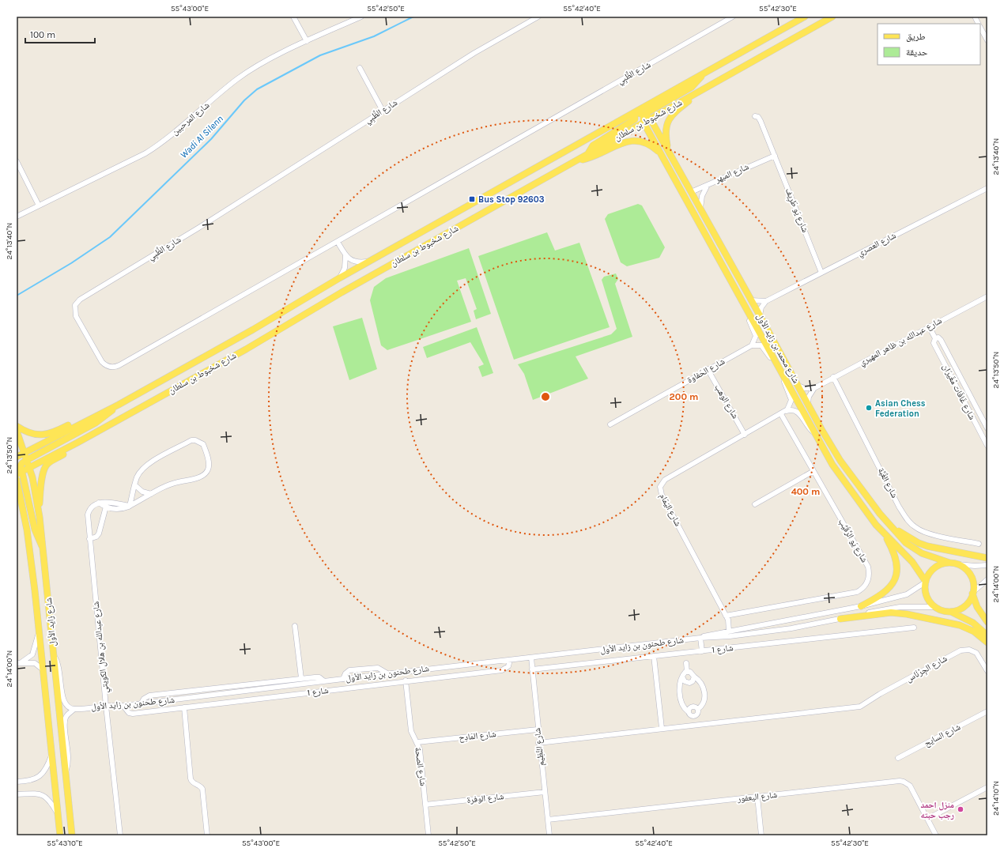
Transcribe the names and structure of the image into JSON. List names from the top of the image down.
{
  "streets": {
    "main road": ["شارع شخبوط بن سلطان", "شارع محمد بن زايد الأول", "شارع زايد الأول"],
    "street": [
      "شارع الظَّبِي",
      "شارع المرحبين",
      "شارع المبهر",
      "شارع يَو طَرِيف",
      "شارع العصري",
      "شارع عبدالله بن ظاهر المهيري",
      "شارع الحَفاوة",
      "شارع غَافَات مْغَيرَان",
      "شارع الوهب",
      "شارع الغُبَّة",
      "شارع اليَمَام",
      "شارع يَو الرِّقَيِّب",
      "شارع طحنون بن زايد الأول",
      "شارع عبدالله بن هلال الكويتي",
      "شارع 1",
      "شارع الجِرْنَاس",
      "شارع السايح",
      "شارع المَادِح",
      "شارع النَّظِيم",
      "شارع الصحة",
      "شارع اليعفور",
      "شارع الوفرة"
    ]
  },
  "crossings": [
    ["شارع شخبوط بن سلطان", "شارع محمد بن زايد الأول"],
    ["شارع شخبوط بن سلطان", "شارع زايد الأول"],
    ["شارع المبهر", "شارع يَو طَرِيف"],
    ["شارع المبهر", "شارع محمد بن زايد الأول"],
    ["شارع يَو طَرِيف", "شارع العصري"],
    ["شارع عبدالله بن ظاهر المهيري", "شارع غَافَات مْغَيرَان"],
    ["شارع عبدالله بن ظاهر المهيري", "شارع الغُبَّة"],
    ["شارع محمد بن زايد الأول", "شارع طحنون بن زايد الأول"],
    ["شارع الحَفاوة", "شارع الوهب"],
    ["شارع الوهب", "شارع اليَمَام"],
    ["شارع اليَمَام", "شارع يَو الرِّقَيِّب"],
    ["شارع اليَمَام", "شارع طحنون بن زايد الأول"],
    ["شارع طحنون بن زايد الأول", "شارع عبدالله بن هلال الكويتي"],
    ["شارع طحنون بن زايد الأول", "شارع 1"],
    ["شارع طحنون بن زايد الأول", "شارع النَّظِيم"],
    ["شارع 1", "شارع النَّظِيم"],
    ["شارع 1", "شارع الصحة"],
    ["شارع المَادِح", "شارع النَّظِيم"],
    ["شارع المَادِح", "شارع الصحة"],
    ["شارع النَّظِيم", "شارع اليعفور"],
    ["شارع النَّظِيم", "شارع الوفرة"],
    ["شارع الصحة", "شارع الوفرة"]
  ],
  "water": ["Wadi Al Silenn"],
  "places": {
    "transit": ["Bus Stop 92603"],
    "other": ["Asian Chess Federation", "منزل احمد رجب حبته"]
  },
  "legend": ["طريق", "حديقة"],
  "scale_bar": "100 m",
  "coordinates": [
    "55°43'00\"E",
    "55°42'50\"E",
    "55°42'40\"E",
    "55°42'30\"E",
    "24°13'40\"N",
    "24°13'50\"N",
    "24°14'00\"N",
    "24°14'10\"N",
    "55°43'10\"E"
  ],
  "rings": ["200 m", "400 m"]
}
